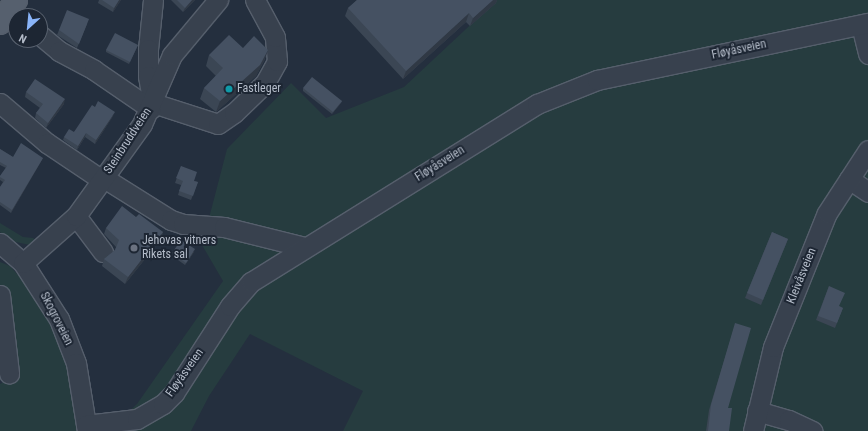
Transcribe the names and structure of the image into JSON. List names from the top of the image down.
{
  "streets": {
    "street": [
      "Fløyåsveien",
      "Steinbruddveien",
      "Kleivåsveien",
      "Skogroveien"
    ]
  },
  "crossings": [
    ["Fløyåsveien", "Steinbruddveien"],
    ["Fløyåsveien", "Skogroveien"],
    ["Steinbruddveien", "Skogroveien"]
  ],
  "places": ["Fastleger", "Jehovas vitners Rikets sal"],
  "north": "bottom left"
}
